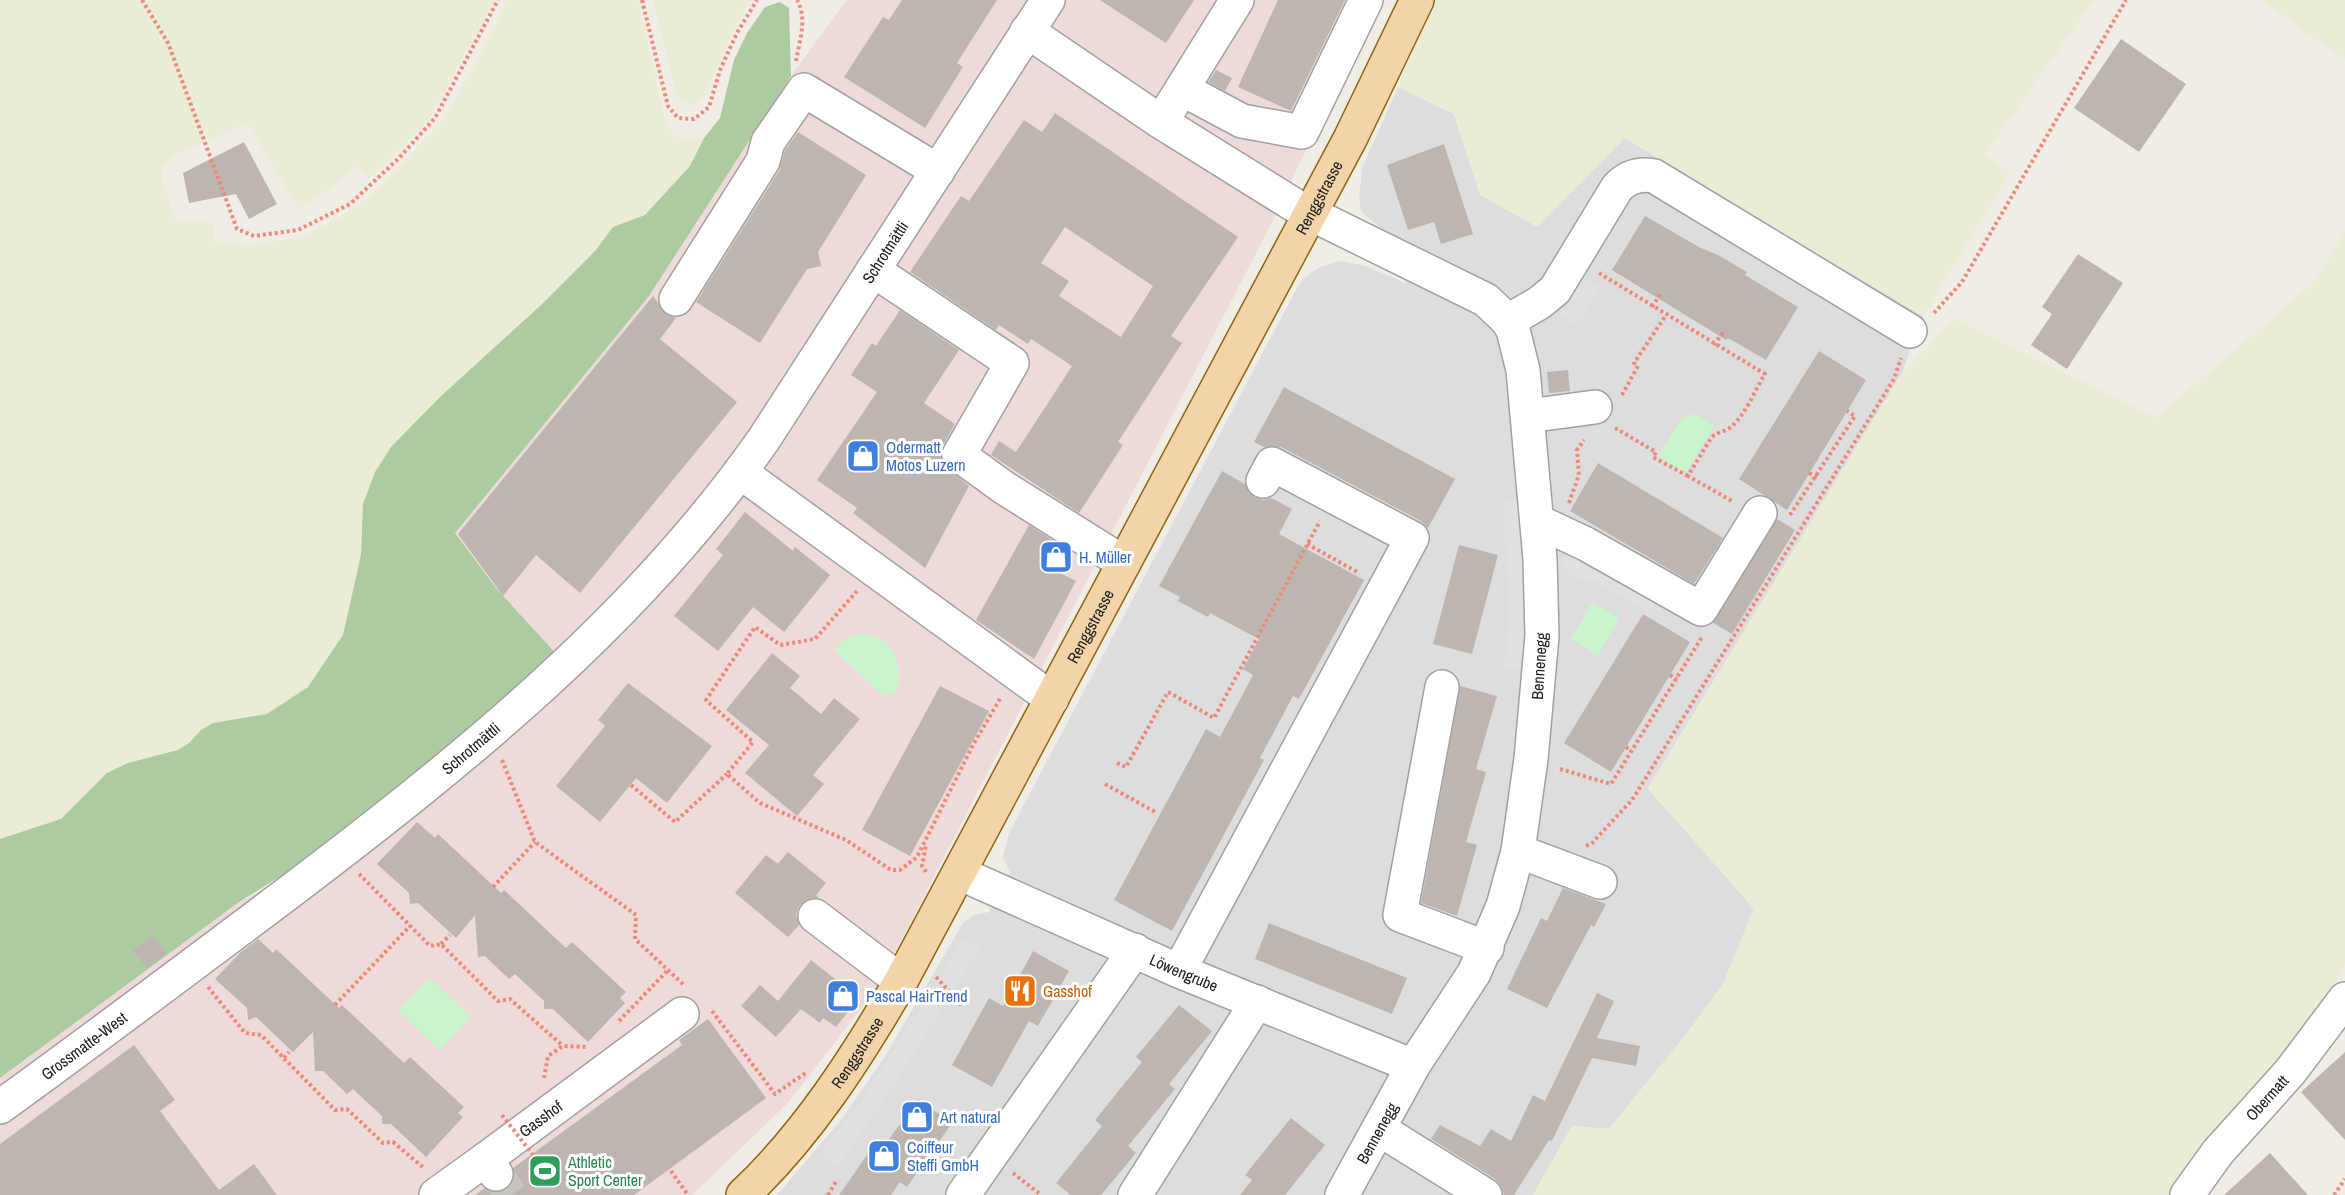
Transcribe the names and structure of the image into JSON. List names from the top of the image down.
{
  "streets": {
    "main road": ["Renggstrasse"],
    "street": [
      "Schrotmättli",
      "Bennenegg",
      "Löwengrube",
      "Grossmatte-West",
      "Obermatt",
      "Gasshof"
    ]
  },
  "crossings": [
    ["Renggstrasse", "Löwengrube"],
    ["Schrotmättli", "Grossmatte-West"],
    ["Bennenegg", "Löwengrube"]
  ],
  "places": {
    "shop": [
      "Odermatt Motos Luzern",
      "H. Müller",
      "Pascal HairTrend",
      "Art natural",
      "Coiffeur Steffi GmbH"
    ],
    "restaurant": ["Gasshof"],
    "sports": ["Athletic Sport Center"]
  }
}
